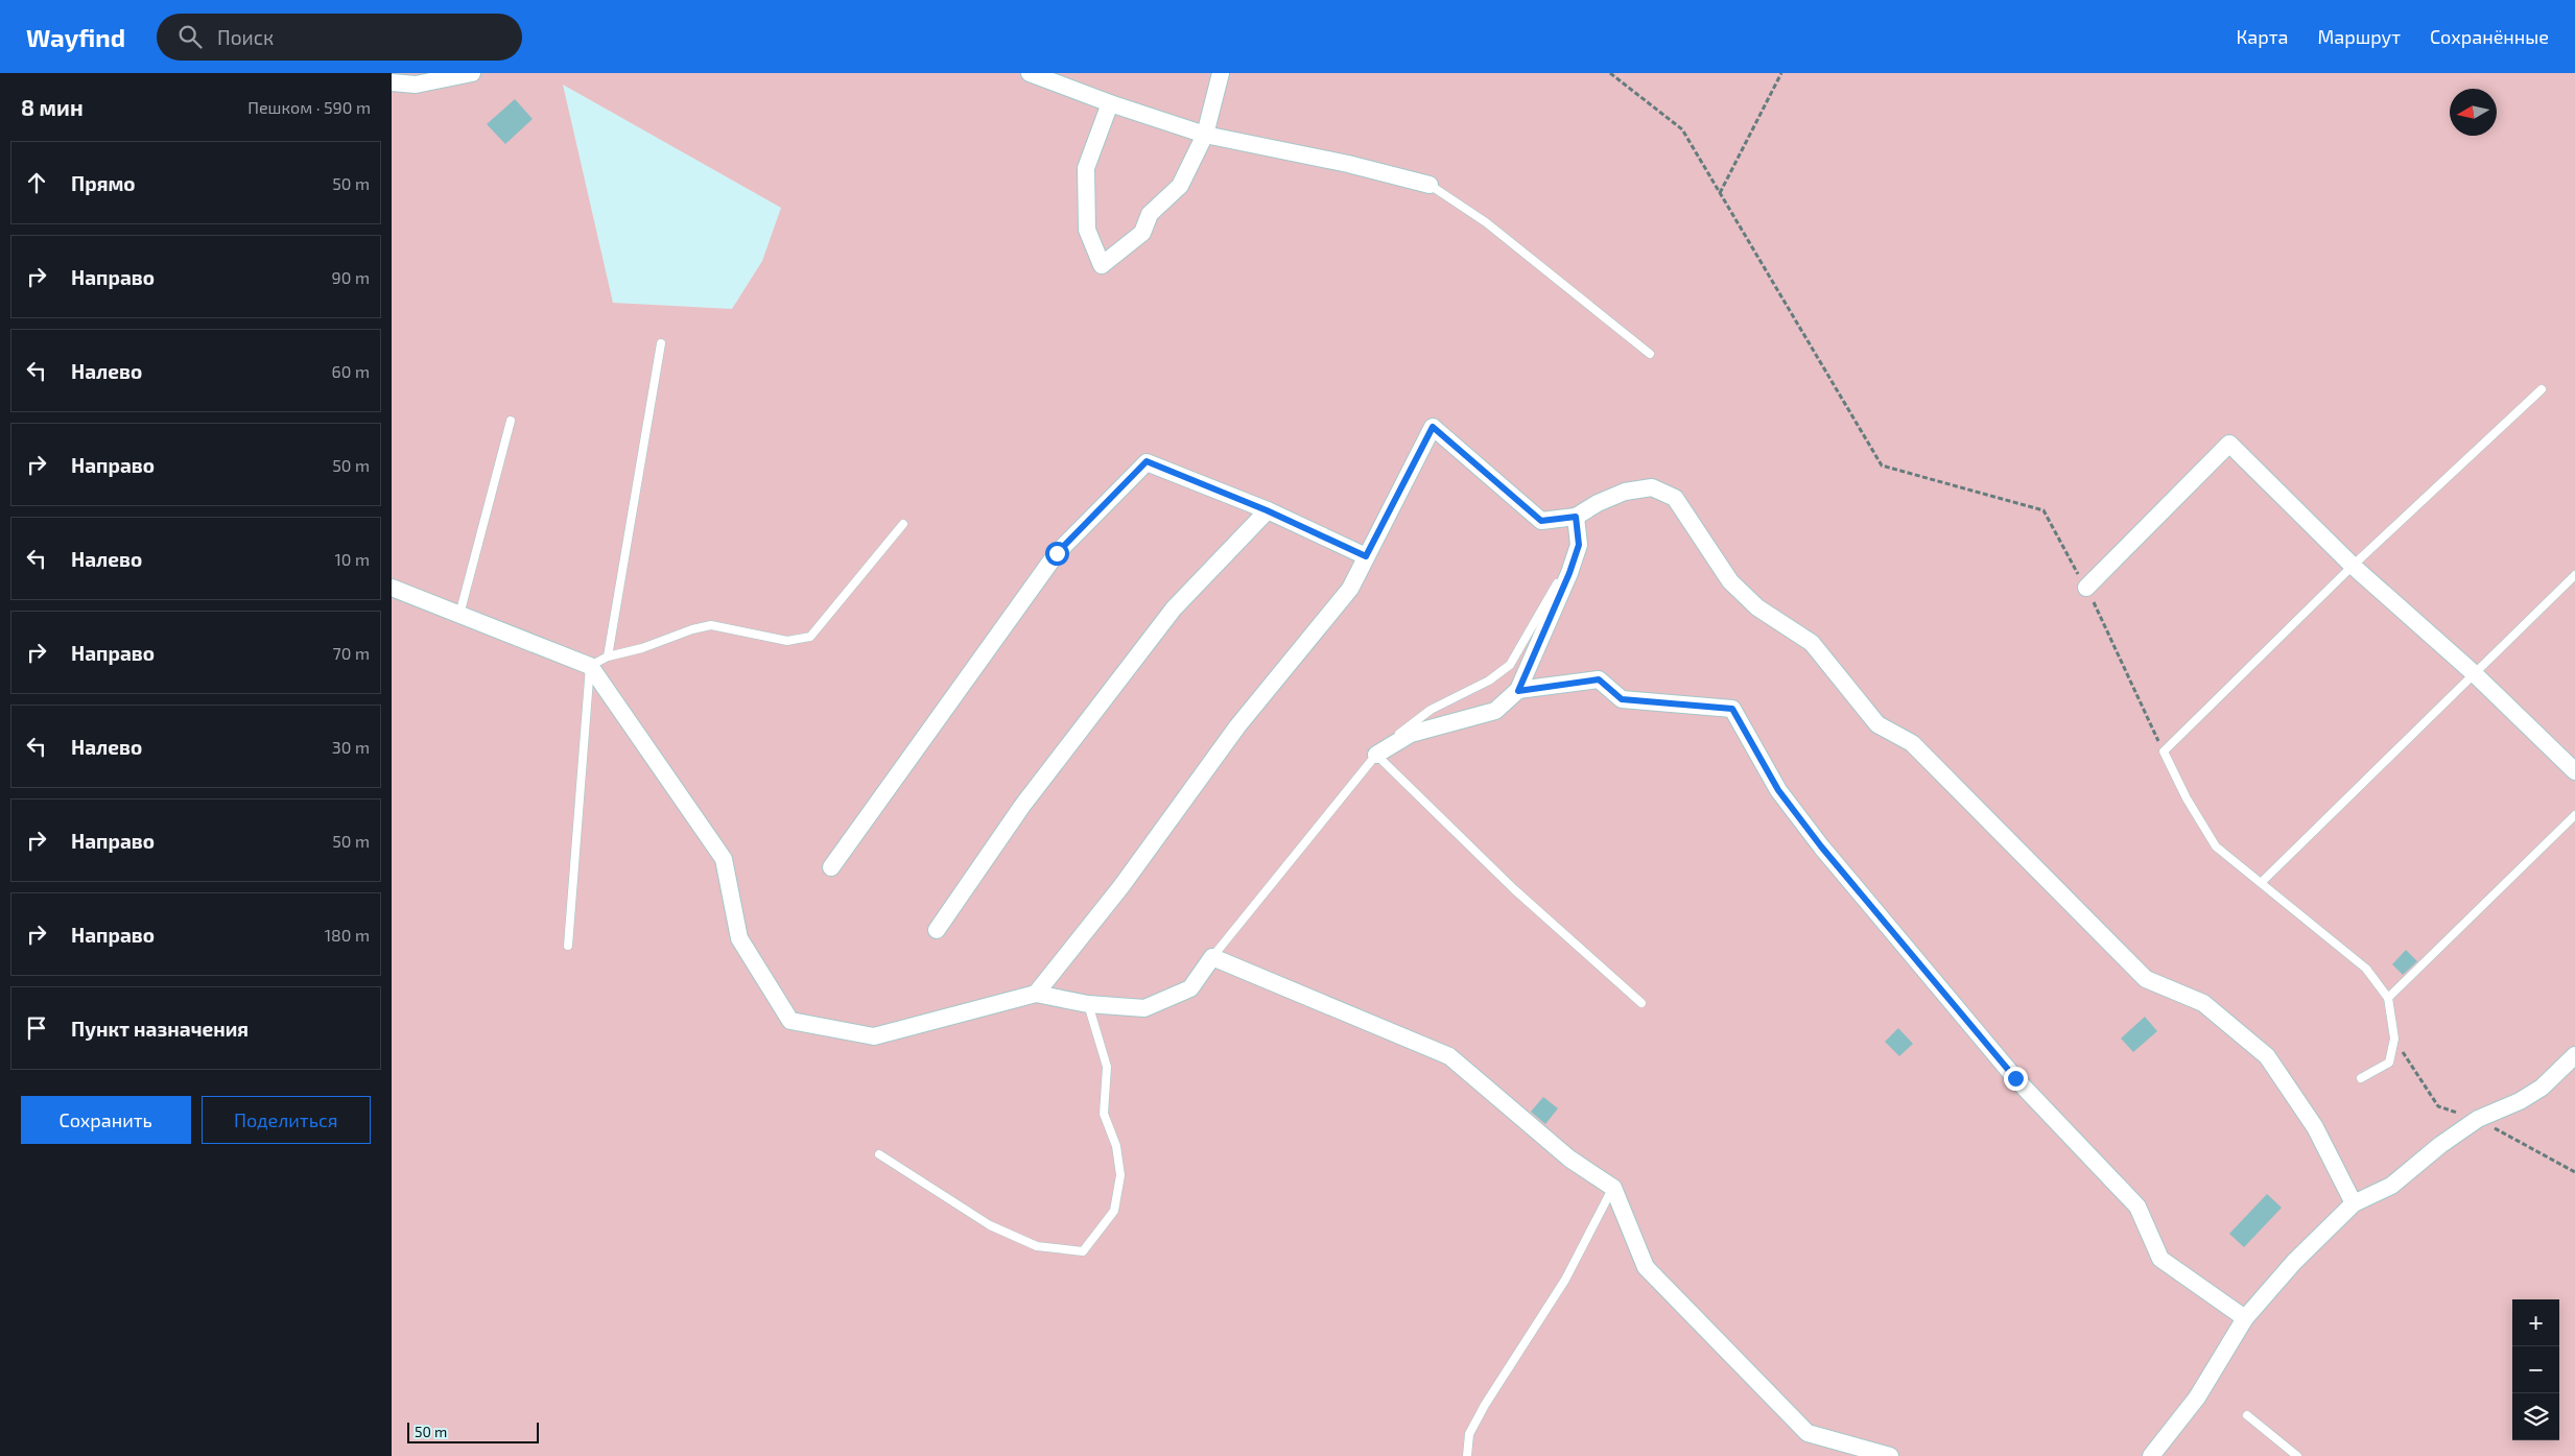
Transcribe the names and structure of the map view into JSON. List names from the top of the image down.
{
  "scale_bar": "50 m",
  "north": "left",
  "page": {
    "header": "Wayfind",
    "search": "Поиск",
    "nav": ["Карта", "Маршрут", "Сохранённые"],
    "heading": ["8 мин", "Пешком · 590 m"],
    "list": [
      ["Прямо", "50 m"],
      ["Направо", "90 m"],
      ["Налево", "60 m"],
      ["Направо", "50 m"],
      ["Налево", "10 m"],
      ["Направо", "70 m"],
      ["Налево", "30 m"],
      ["Направо", "50 m"],
      ["Направо", "180 m"],
      "Пункт назначения"
    ],
    "buttons": ["Сохранить", "Поделиться"],
    "map_buttons": ["+", "−"],
    "scale": "50 m"
  }
}
